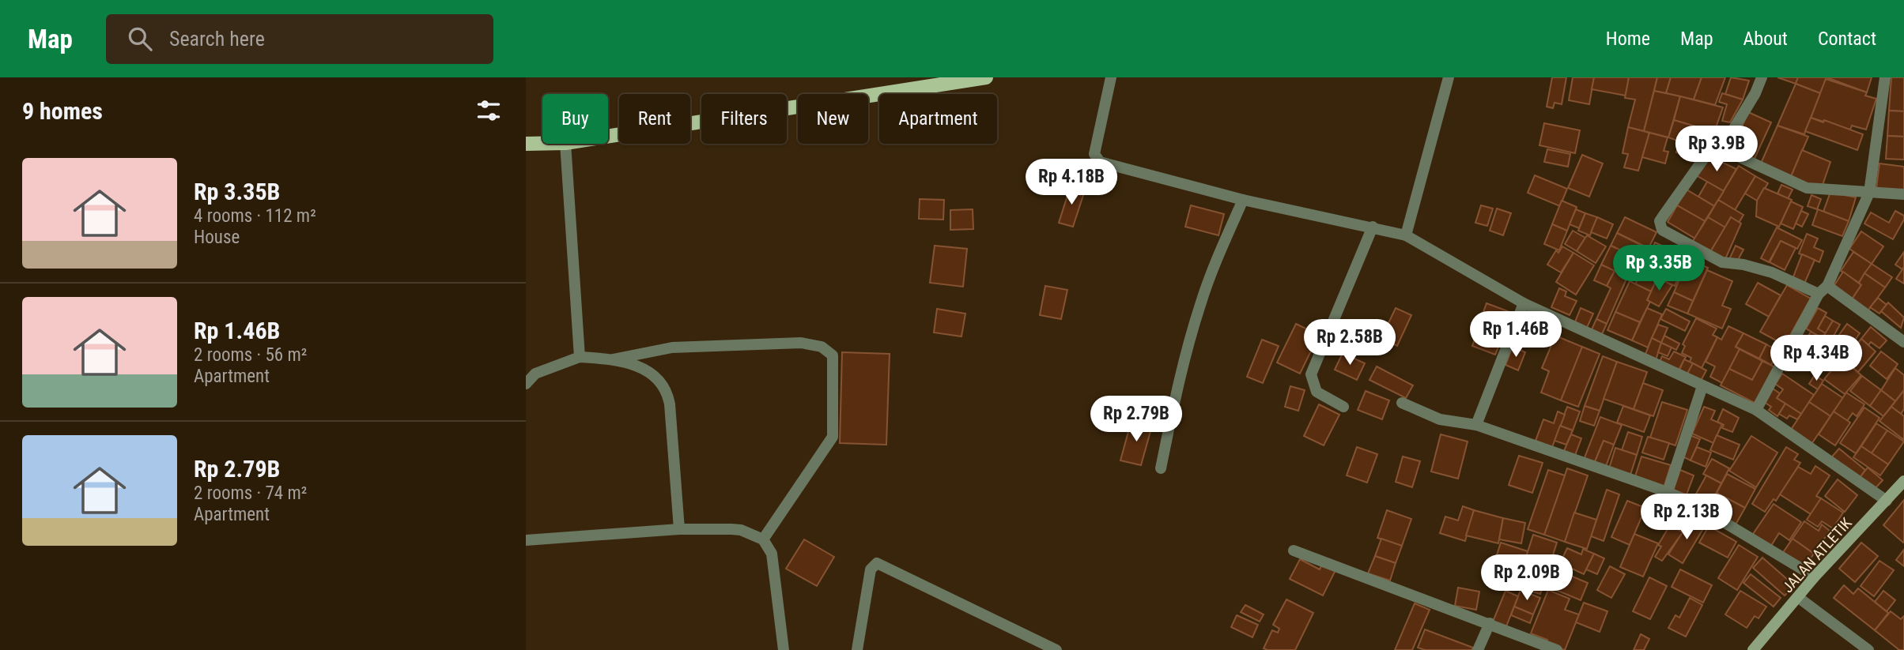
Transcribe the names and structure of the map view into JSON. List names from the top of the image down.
{
  "streets": {
    "street": ["JALAN ATLETIK"]
  },
  "page": {
    "header": "Map",
    "search": "Search here",
    "nav": [
      "Home",
      "Map",
      "About",
      "Contact"
    ],
    "heading": "9 homes",
    "chip": [
      "Buy",
      "Rent",
      "Filters",
      "New",
      "Apartment"
    ],
    "price": [
      "Rp 3.9B",
      "Rp 4.18B",
      "Rp 3.35B",
      "Rp 1.46B",
      "Rp 2.58B",
      "Rp 4.34B",
      "Rp 2.79B",
      "Rp 2.13B",
      "Rp 2.09B"
    ],
    "list": [
      {
        "name": "Rp 3.35B",
        "note": "4 rooms · 112 m² · House"
      },
      {
        "name": "Rp 1.46B",
        "note": "2 rooms · 56 m² · Apartment"
      },
      {
        "name": "Rp 2.79B",
        "note": "2 rooms · 74 m² · Apartment"
      }
    ]
  }
}
